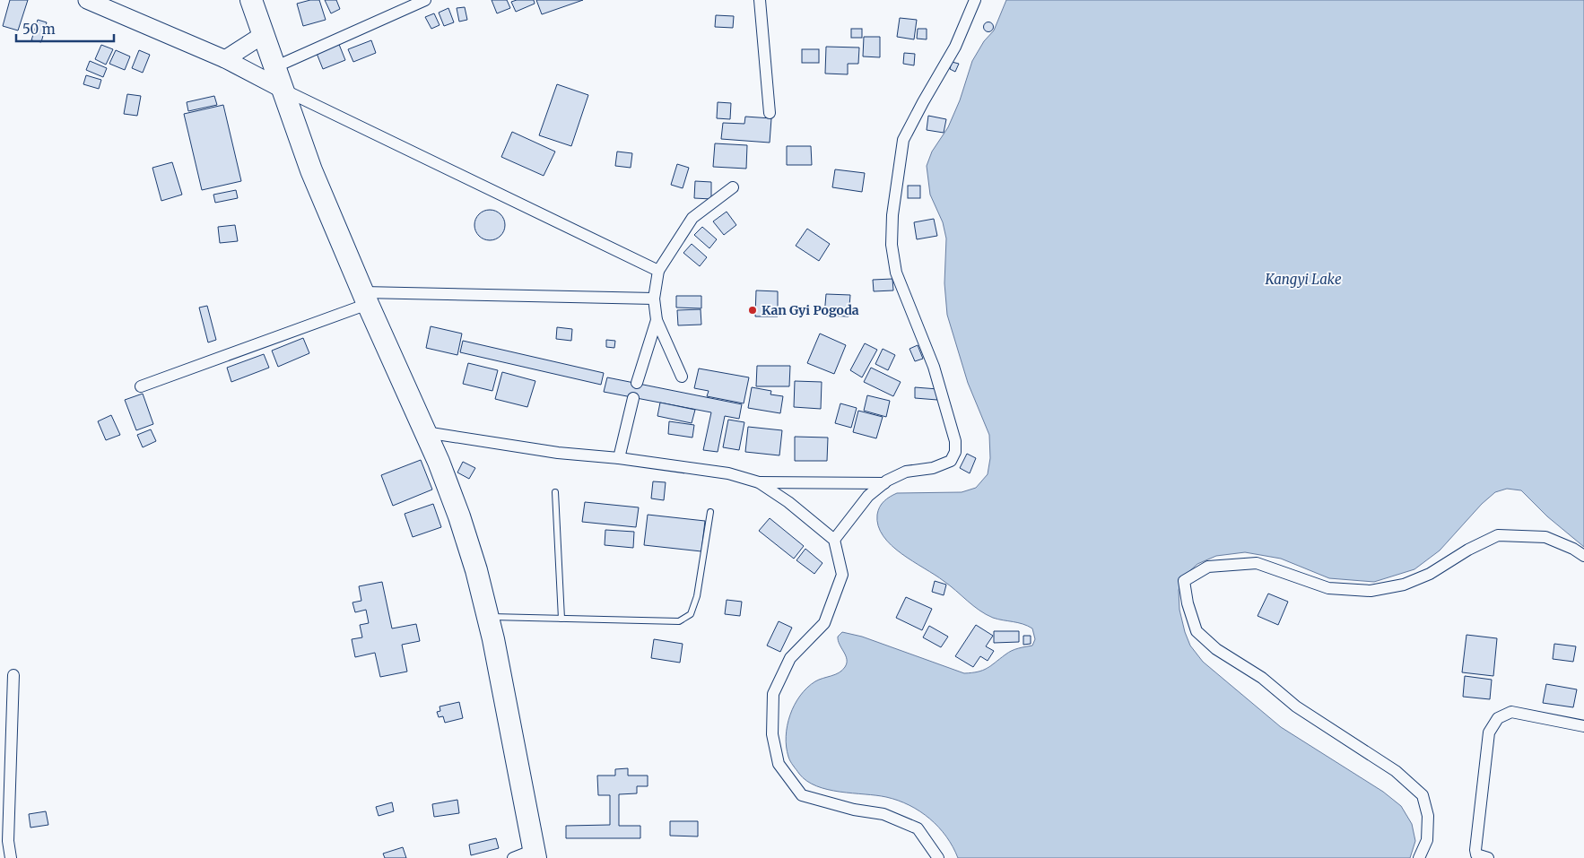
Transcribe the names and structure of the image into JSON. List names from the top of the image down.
{
  "water": ["Kangyi Lake"],
  "places": ["Kan Gyi Pogoda"],
  "scale_bar": "50 m"
}
